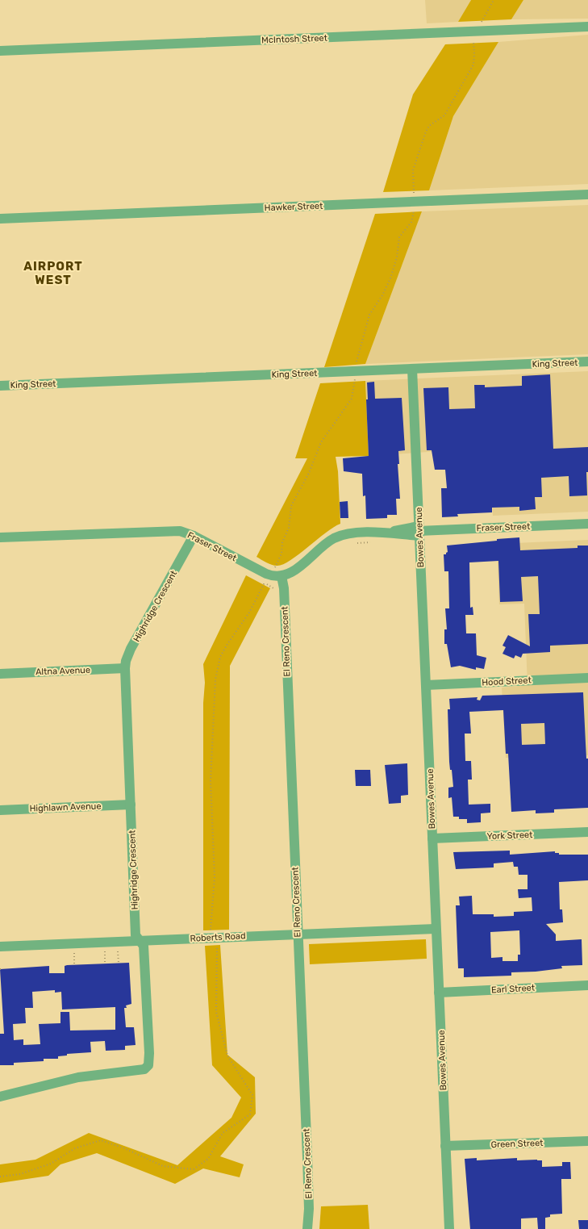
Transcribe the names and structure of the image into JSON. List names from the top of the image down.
{
  "streets": {
    "street": [
      "McIntosh Street",
      "Hawker Street",
      "King Street",
      "Fraser Street",
      "Bowes Avenue",
      "Highridge Crescent",
      "El Reno Crescent",
      "Altna Avenue",
      "Hood Street",
      "Highlawn Avenue",
      "York Street",
      "Roberts Road",
      "Earl Street",
      "Green Street"
    ]
  },
  "crossings": [
    ["King Street", "Bowes Avenue"],
    ["Fraser Street", "Bowes Avenue"],
    ["Fraser Street", "Highridge Crescent"],
    ["Fraser Street", "El Reno Crescent"],
    ["Bowes Avenue", "Hood Street"],
    ["Bowes Avenue", "York Street"],
    ["Bowes Avenue", "Roberts Road"],
    ["Bowes Avenue", "Earl Street"],
    ["Bowes Avenue", "Green Street"],
    ["Highridge Crescent", "Altna Avenue"],
    ["Highridge Crescent", "Highlawn Avenue"],
    ["Highridge Crescent", "Roberts Road"],
    ["El Reno Crescent", "Roberts Road"]
  ],
  "districts": ["AIRPORT WEST"]
}
